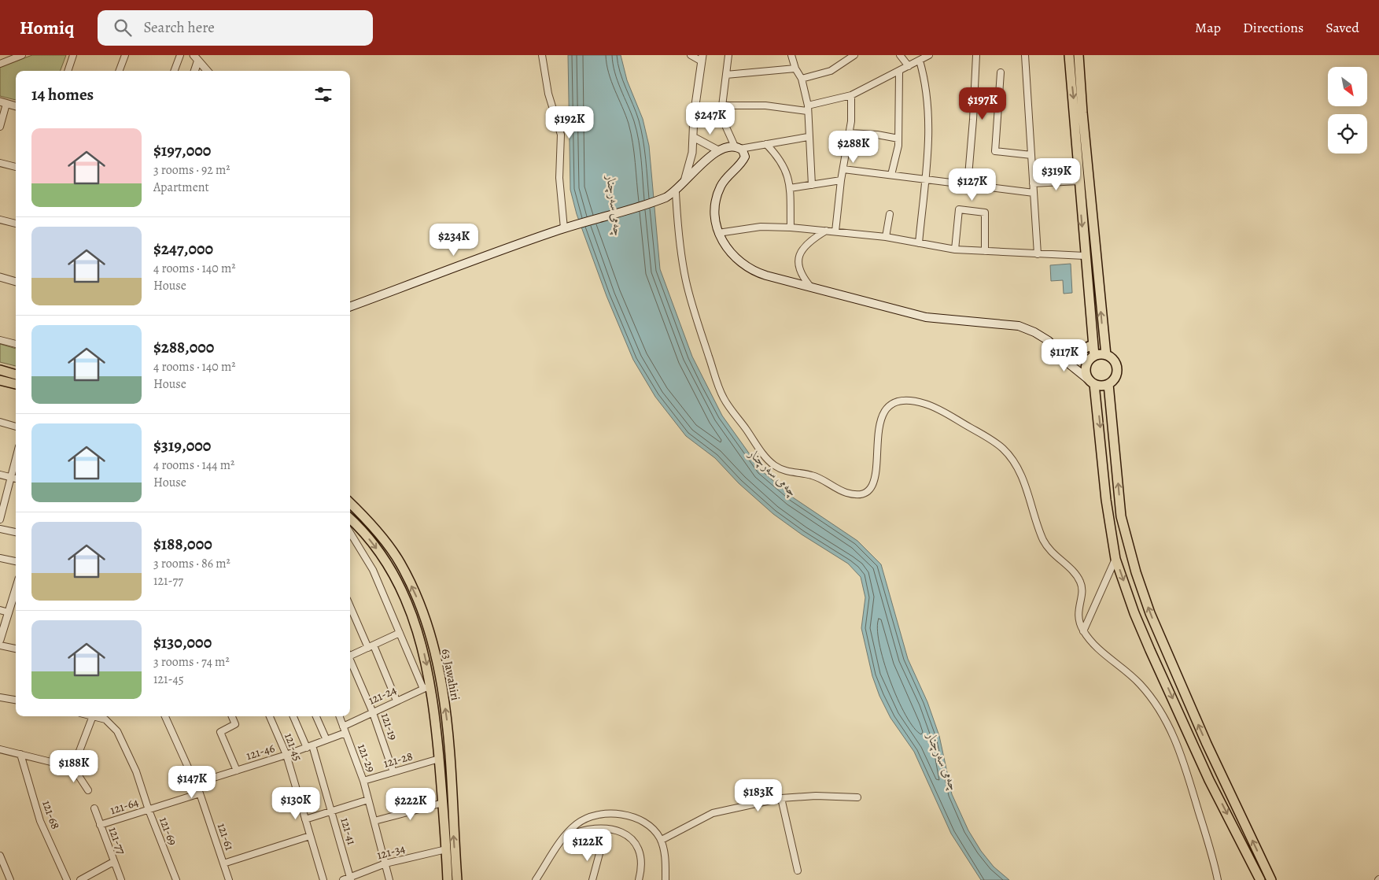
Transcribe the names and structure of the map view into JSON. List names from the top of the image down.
{
  "streets": {
    "main road": ["63 Jawahiri"],
    "street": [
      "121-24",
      "121-19",
      "121-45",
      "121-46",
      "121-29",
      "121-28",
      "121-64",
      "121-68",
      "121-69",
      "121-41",
      "121-61",
      "121-77",
      "121-34"
    ]
  },
  "crossings": [
    ["63 Jawahiri", "121-24"],
    ["63 Jawahiri", "121-28"],
    ["63 Jawahiri", "121-34"],
    ["121-24", "121-19"],
    ["121-24", "121-29"],
    ["121-19", "121-28"],
    ["121-45", "121-46"],
    ["121-46", "121-29"],
    ["121-46", "121-41"],
    ["121-46", "121-61"],
    ["121-29", "121-28"],
    ["121-29", "121-34"],
    ["121-64", "121-69"],
    ["121-64", "121-61"],
    ["121-64", "121-77"],
    ["121-41", "121-34"]
  ],
  "water": ["چەمی سەرچنار"],
  "north": "bottom right",
  "page": {
    "header": "Homiq",
    "search": "Search here",
    "nav": ["Map", "Directions", "Saved"],
    "heading": "14 homes",
    "price": [
      "$197K",
      "$247K",
      "$192K",
      "$288K",
      "$319K",
      "$127K",
      "$234K",
      "$117K",
      "$188K",
      "$147K",
      "$183K",
      "$130K",
      "$222K",
      "$122K"
    ],
    "list": [
      {
        "name": "$197,000",
        "note": "3 rooms · 92 m² · Apartment"
      },
      {
        "name": "$247,000",
        "note": "4 rooms · 140 m² · House"
      },
      {
        "name": "$288,000",
        "note": "4 rooms · 140 m² · House"
      },
      {
        "name": "$319,000",
        "note": "4 rooms · 144 m² · House"
      },
      {
        "name": "$188,000",
        "note": "3 rooms · 86 m² · 121-77"
      },
      {
        "name": "$130,000",
        "note": "3 rooms · 74 m² · 121-45"
      }
    ]
  }
}
